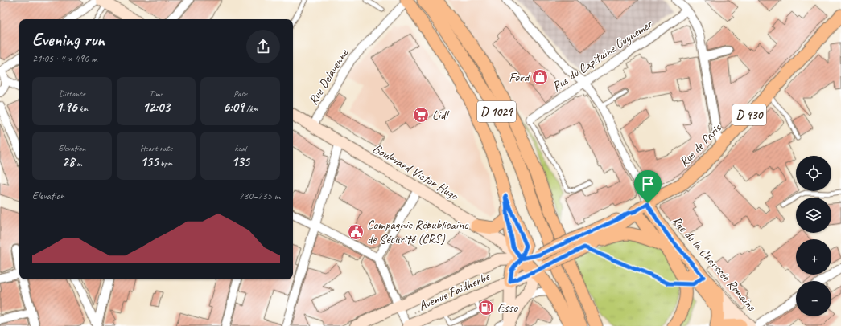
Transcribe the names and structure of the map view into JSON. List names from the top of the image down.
{
  "streets": {
    "main road": [
      "D 1029",
      "D 930",
      "Rue de Paris",
      "Boulevard Victor Hugo",
      "Rue de la Chaussée Romaine",
      "Avenue Faidherbe"
    ],
    "street": ["Rue du Capitaine Guynemer", "Rue Delavenne"]
  },
  "crossings": [
    ["Rue Delavenne", "Boulevard Victor Hugo"],
    ["D 930", "Rue de Paris"],
    ["D 930", "Avenue Faidherbe"],
    ["Rue de Paris", "Boulevard Victor Hugo"],
    ["Rue de Paris", "Rue de la Chaussée Romaine"],
    ["Rue de Paris", "Avenue Faidherbe"],
    ["Boulevard Victor Hugo", "Avenue Faidherbe"]
  ],
  "places": {
    "shop": ["Ford"],
    "supermarket": ["Lidl"],
    "public building": ["Compagnie Républicaine de Sécurité (CRS)"],
    "fuel station": ["Esso"]
  },
  "page": {
    "heading": ["Evening run", "21:05 · 4 × 490 m"],
    "stats": [
      ["Distance", "1.96 km"],
      ["Time", "12:03"],
      ["Pace", "6:09 /km"],
      ["Elevation", "28 m"],
      ["Heart rate", "155 bpm"],
      ["kcal", "135"]
    ],
    "map_buttons": ["+", "−"],
    "chart": ["Elevation", "230–235 m"]
  }
}
